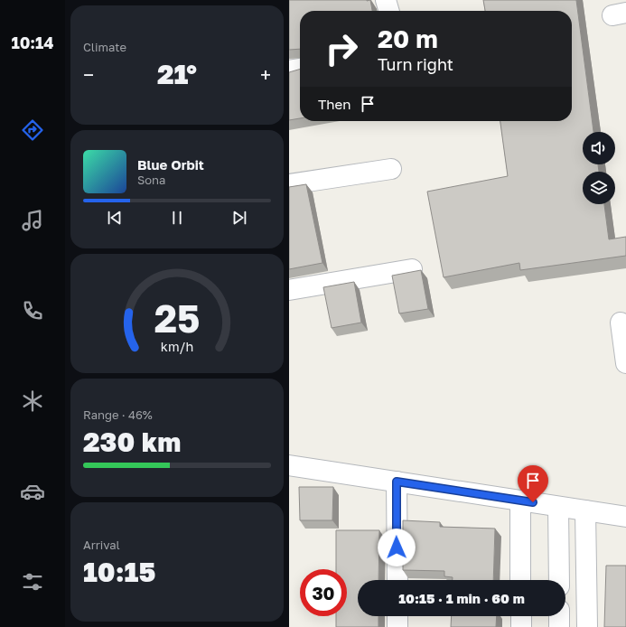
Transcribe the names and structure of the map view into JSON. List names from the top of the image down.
{
  "page": {
    "tabs": "10:14",
    "tile": [
      "Climate",
      ["Range · 46%", "230 km"],
      ["Arrival", "10:15"]
    ],
    "turn": ["20 m", "Turn right"],
    "heat": ["−", "21°", "+"],
    "then": "Then",
    "song": ["Blue Orbit", "Sona"],
    "limit": "30",
    "trip": "10:15 · 1 min · 60 m",
    "gauge": ["25", "km/h"]
  }
}
